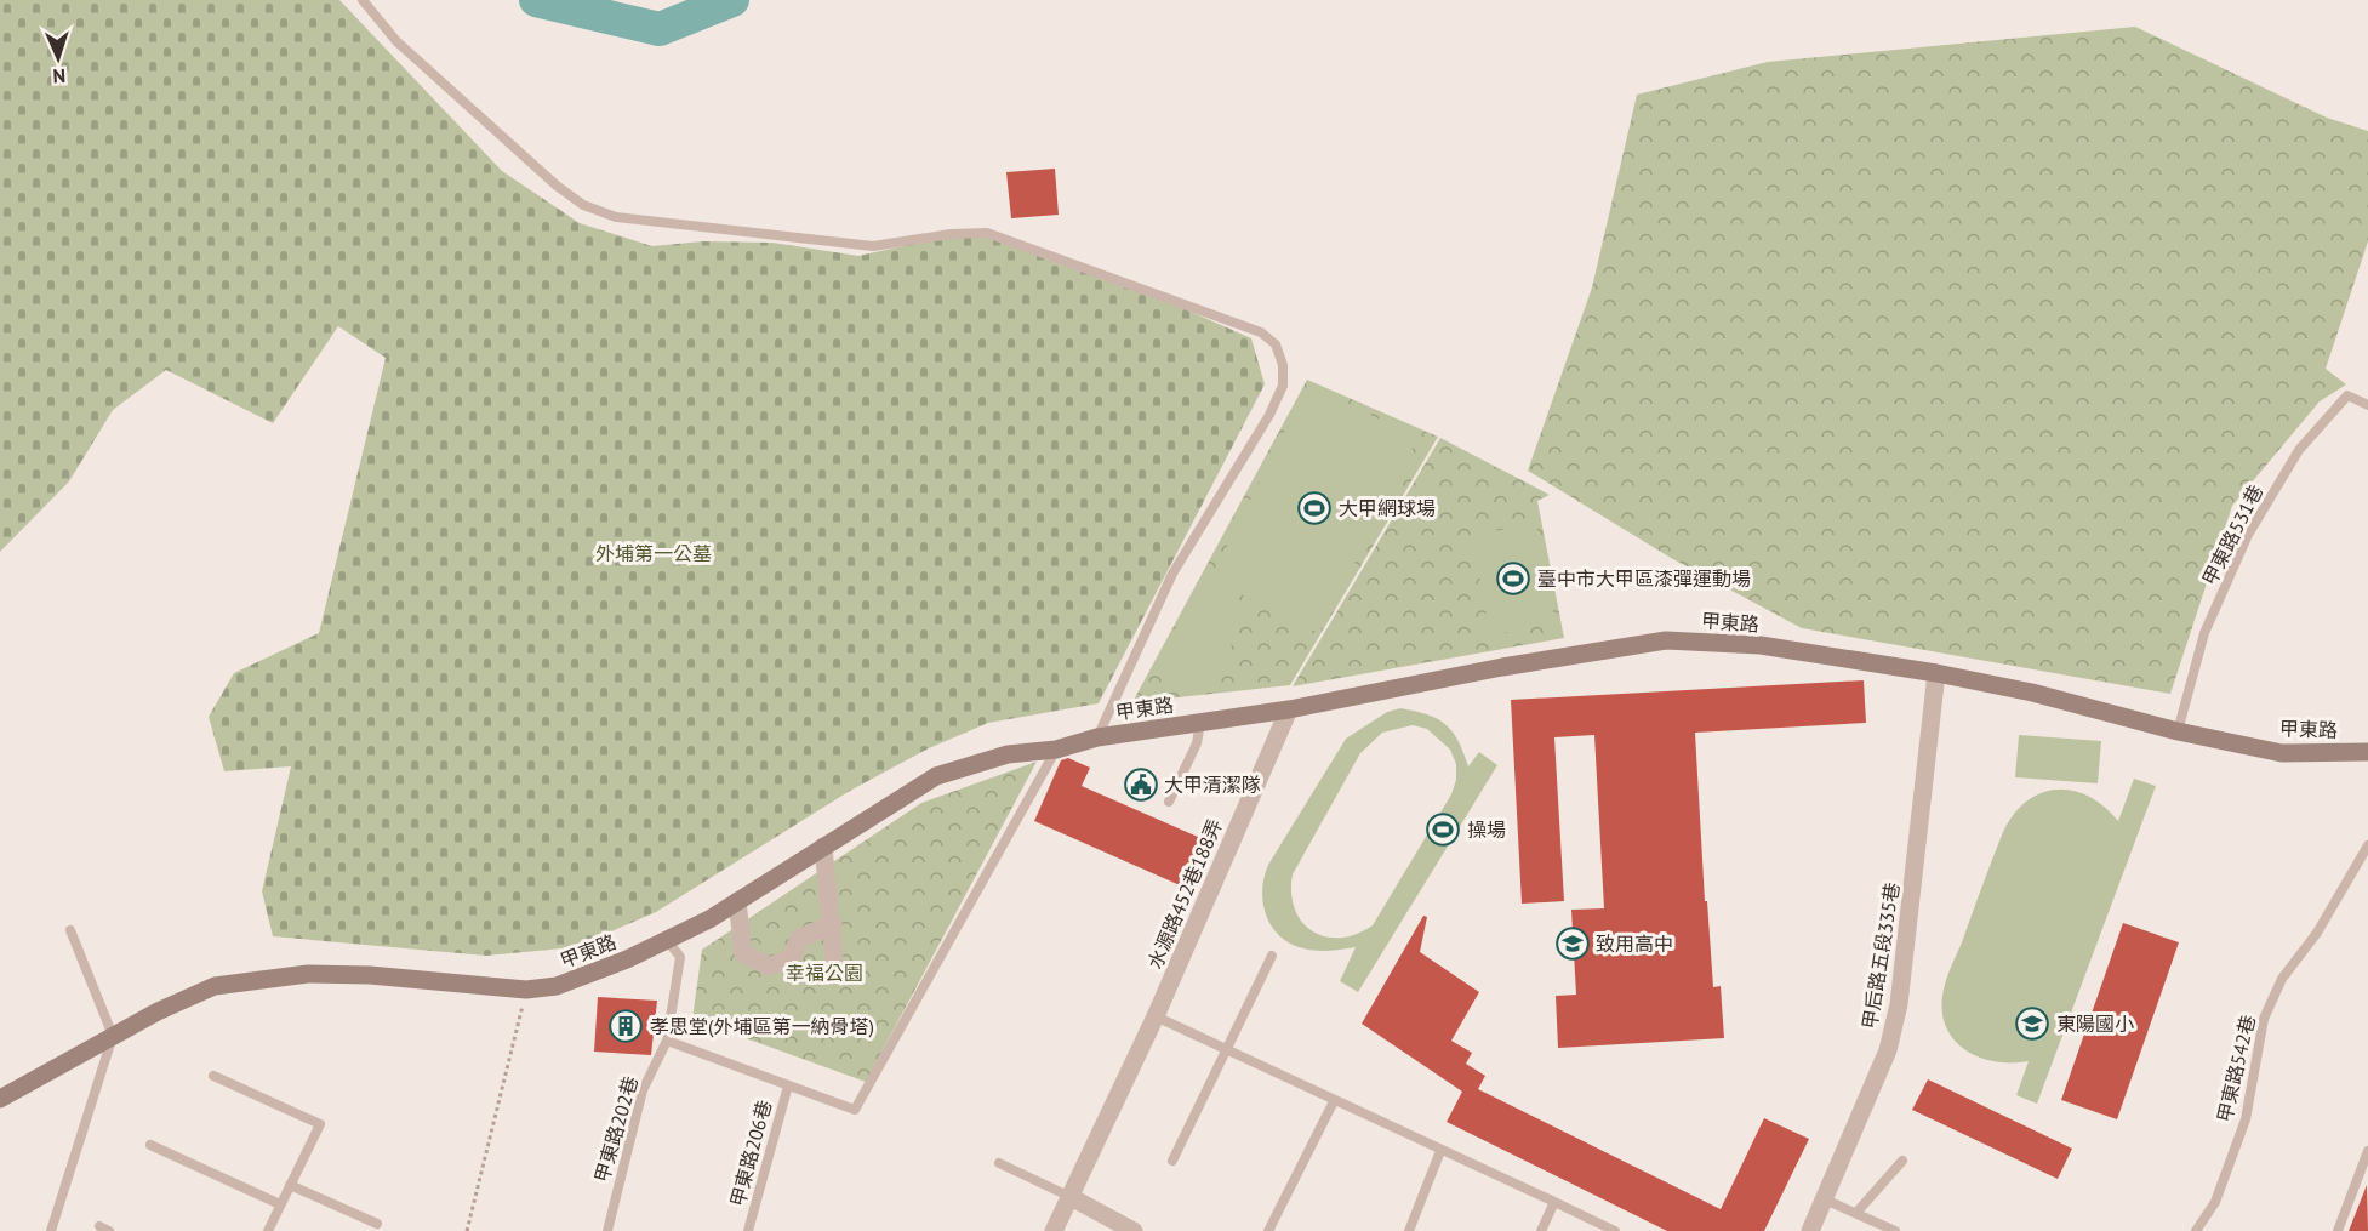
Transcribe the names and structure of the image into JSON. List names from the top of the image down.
{
  "streets": {
    "street": ["甲東路", "水源路452巷188弄", "甲后路五段335巷"],
    "lane": [
      "甲東路531巷",
      "甲東路542巷",
      "甲東路202巷",
      "甲東路206巷"
    ]
  },
  "crossings": [
    ["甲東路531巷", "甲東路"],
    ["甲東路", "水源路452巷188弄"],
    ["甲東路", "甲后路五段335巷"],
    ["甲東路", "甲東路202巷"]
  ],
  "parks": ["外埔第一公墓", "幸福公園"],
  "places": {
    "sports": ["大甲網球場", "臺中市大甲區漆彈運動場", "操場"],
    "public building": ["大甲清潔隊"],
    "school or university": ["致用高中", "東陽國小"],
    "building": ["孝思堂(外埔區第一納骨塔)"]
  },
  "north": "bottom"
}
